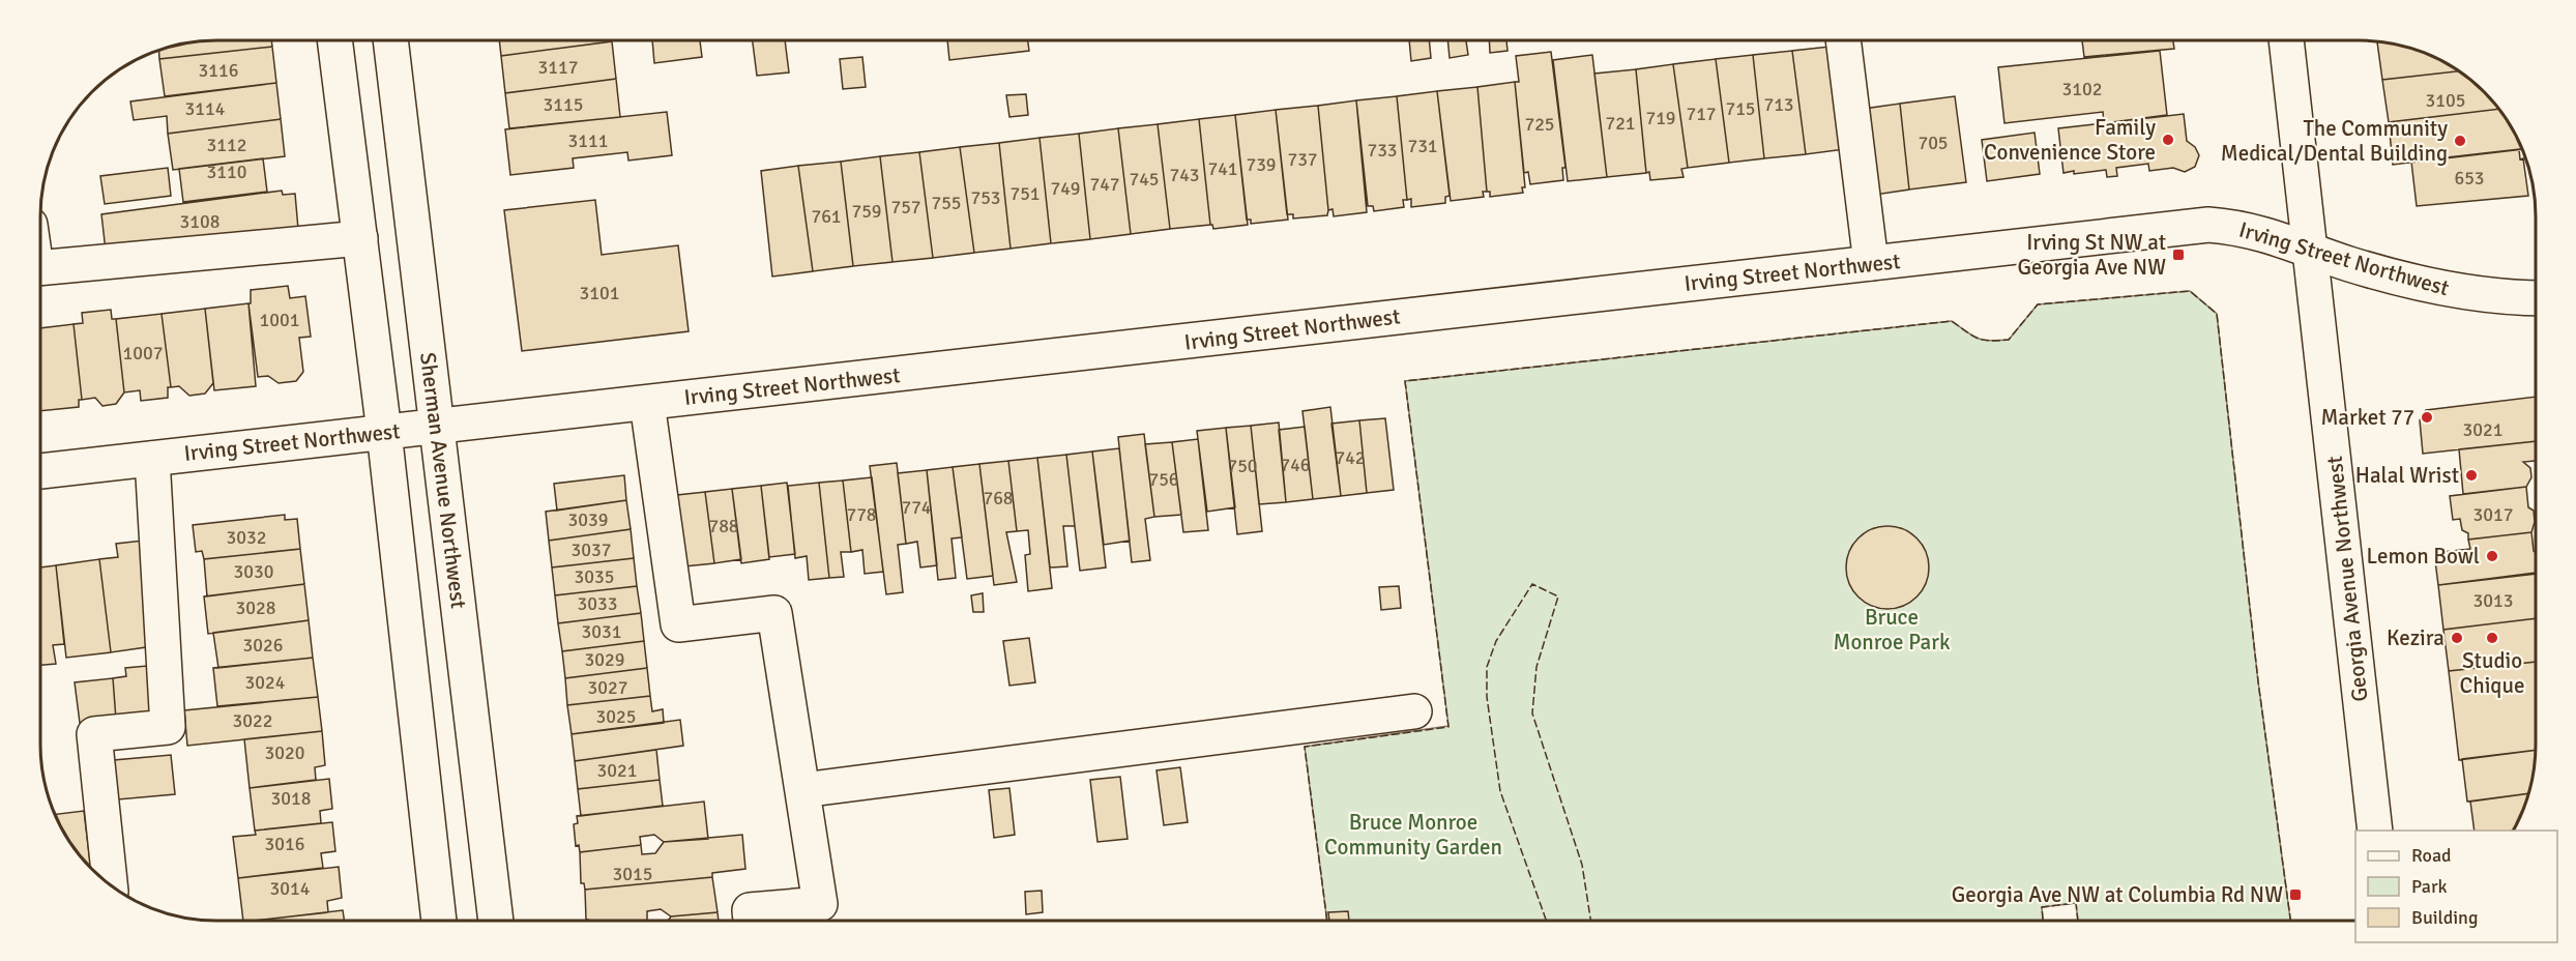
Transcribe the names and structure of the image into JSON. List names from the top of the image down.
{
  "streets": {
    "main road": ["Irving Street Northwest", "Sherman Avenue Northwest", "Georgia Avenue Northwest"]
  },
  "crossings": [
    ["Irving Street Northwest", "Sherman Avenue Northwest"],
    ["Irving Street Northwest", "Georgia Avenue Northwest"]
  ],
  "parks": ["Bruce Monroe Park", "Bruce Monroe Community Garden"],
  "places": {
    "other": [
      "Family Convenience Store",
      "The Community Medical/Dental Building",
      "Market 77",
      "Halal Wrist",
      "Lemon Bowl",
      "Kezira",
      "Studio Chique"
    ],
    "transit": ["Irving St NW at Georgia Ave NW", "Georgia Ave NW at Columbia Rd NW"]
  },
  "house_numbers": [
    "3117",
    "3116",
    "3102",
    "3105",
    "3115",
    "713",
    "3114",
    "715",
    "717",
    "719",
    "721",
    "725",
    "3111",
    "705",
    "3112",
    "731",
    "733",
    "737",
    "739",
    "741",
    "3110",
    "743",
    "653",
    "745",
    "747",
    "749",
    "751",
    "753",
    "755",
    "757",
    "759",
    "761",
    "3108",
    "3101",
    "1001",
    "1007",
    "3021",
    "742",
    "746",
    "750",
    "756",
    "768",
    "774",
    "778",
    "3017",
    "3039",
    "788",
    "3032",
    "3037",
    "3030",
    "3035",
    "3013",
    "3033",
    "3028",
    "3031",
    "3026",
    "3029",
    "3024",
    "3027",
    "3025",
    "3022",
    "3020",
    "3021",
    "3018",
    "3016",
    "3015",
    "3014"
  ],
  "legend": ["Road", "Park", "Building"]
}
